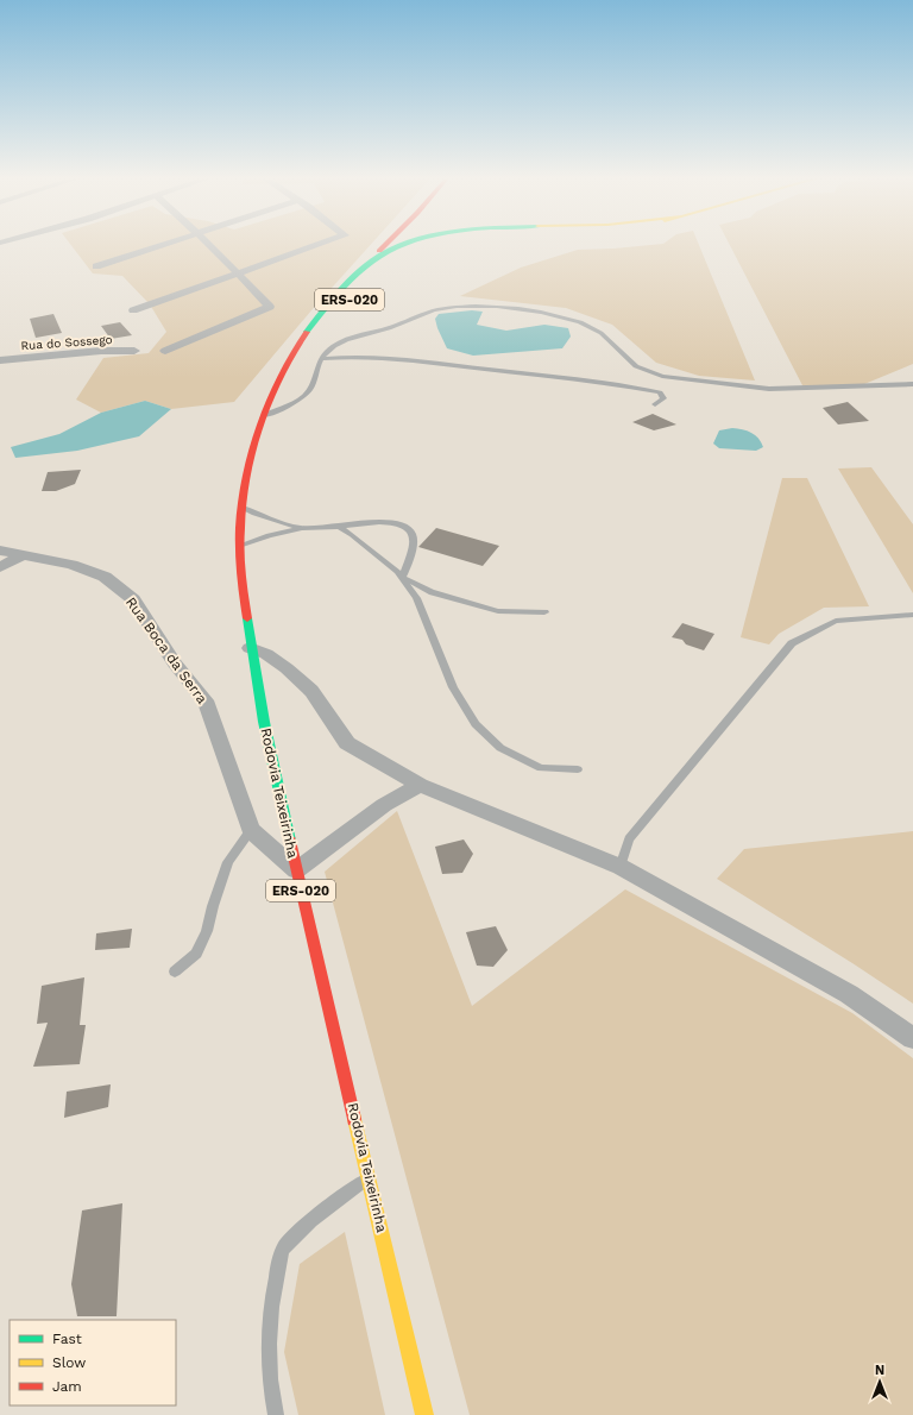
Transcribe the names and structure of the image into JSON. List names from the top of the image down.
{
  "streets": {
    "main road": ["ERS-020", "Rodovia Teixeirinha"],
    "street": ["Rua do Sossego", "Rua Boca da Serra"]
  },
  "legend": ["Fast", "Slow", "Jam"],
  "north": "top"
}
